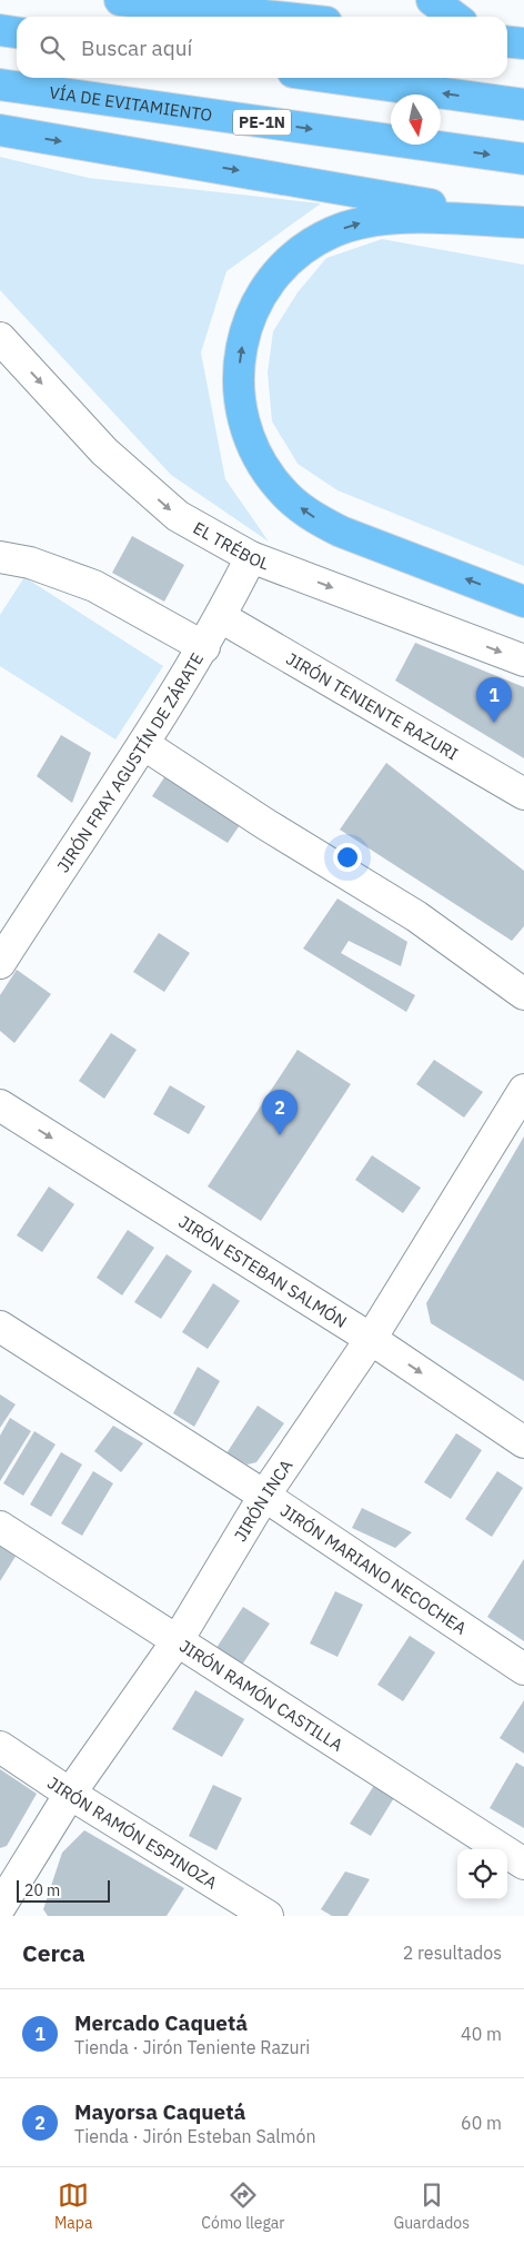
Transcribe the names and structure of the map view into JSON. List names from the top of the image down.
{
  "streets": {
    "highway": ["VÍA DE EVITAMIENTO", "PE-1N"],
    "street": [
      "EL TRÉBOL",
      "JIRÓN TENIENTE RAZURI",
      "JIRÓN FRAY AGUSTÍN DE ZÁRATE",
      "JIRÓN ESTEBAN SALMÓN",
      "JIRÓN INCA",
      "JIRÓN MARIANO NECOCHEA",
      "JIRÓN RAMÓN CASTILLA",
      "JIRÓN RAMÓN ESPINOZA"
    ]
  },
  "crossings": [
    ["EL TRÉBOL", "JIRÓN FRAY AGUSTÍN DE ZÁRATE"],
    ["JIRÓN TENIENTE RAZURI", "JIRÓN FRAY AGUSTÍN DE ZÁRATE"],
    ["JIRÓN ESTEBAN SALMÓN", "JIRÓN INCA"],
    ["JIRÓN INCA", "JIRÓN MARIANO NECOCHEA"],
    ["JIRÓN INCA", "JIRÓN RAMÓN CASTILLA"],
    ["JIRÓN INCA", "JIRÓN RAMÓN ESPINOZA"]
  ],
  "one_way": ["JIRÓN ESTEBAN SALMÓN"],
  "scale_bar": "20 m",
  "north": "bottom",
  "page": {
    "search": "Buscar aquí",
    "pins": ["1", "2"],
    "scale": "20 m",
    "heading": ["Cerca", "2 resultados"],
    "list": [
      {
        "mark": "1",
        "name": "Mercado Caquetá",
        "note": "Tienda · Jirón Teniente Razuri",
        "value": "40 m"
      },
      {
        "mark": "2",
        "name": "Mayorsa Caquetá",
        "note": "Tienda · Jirón Esteban Salmón",
        "value": "60 m"
      }
    ],
    "nav": ["Mapa", "Cómo llegar", "Guardados"]
  }
}
